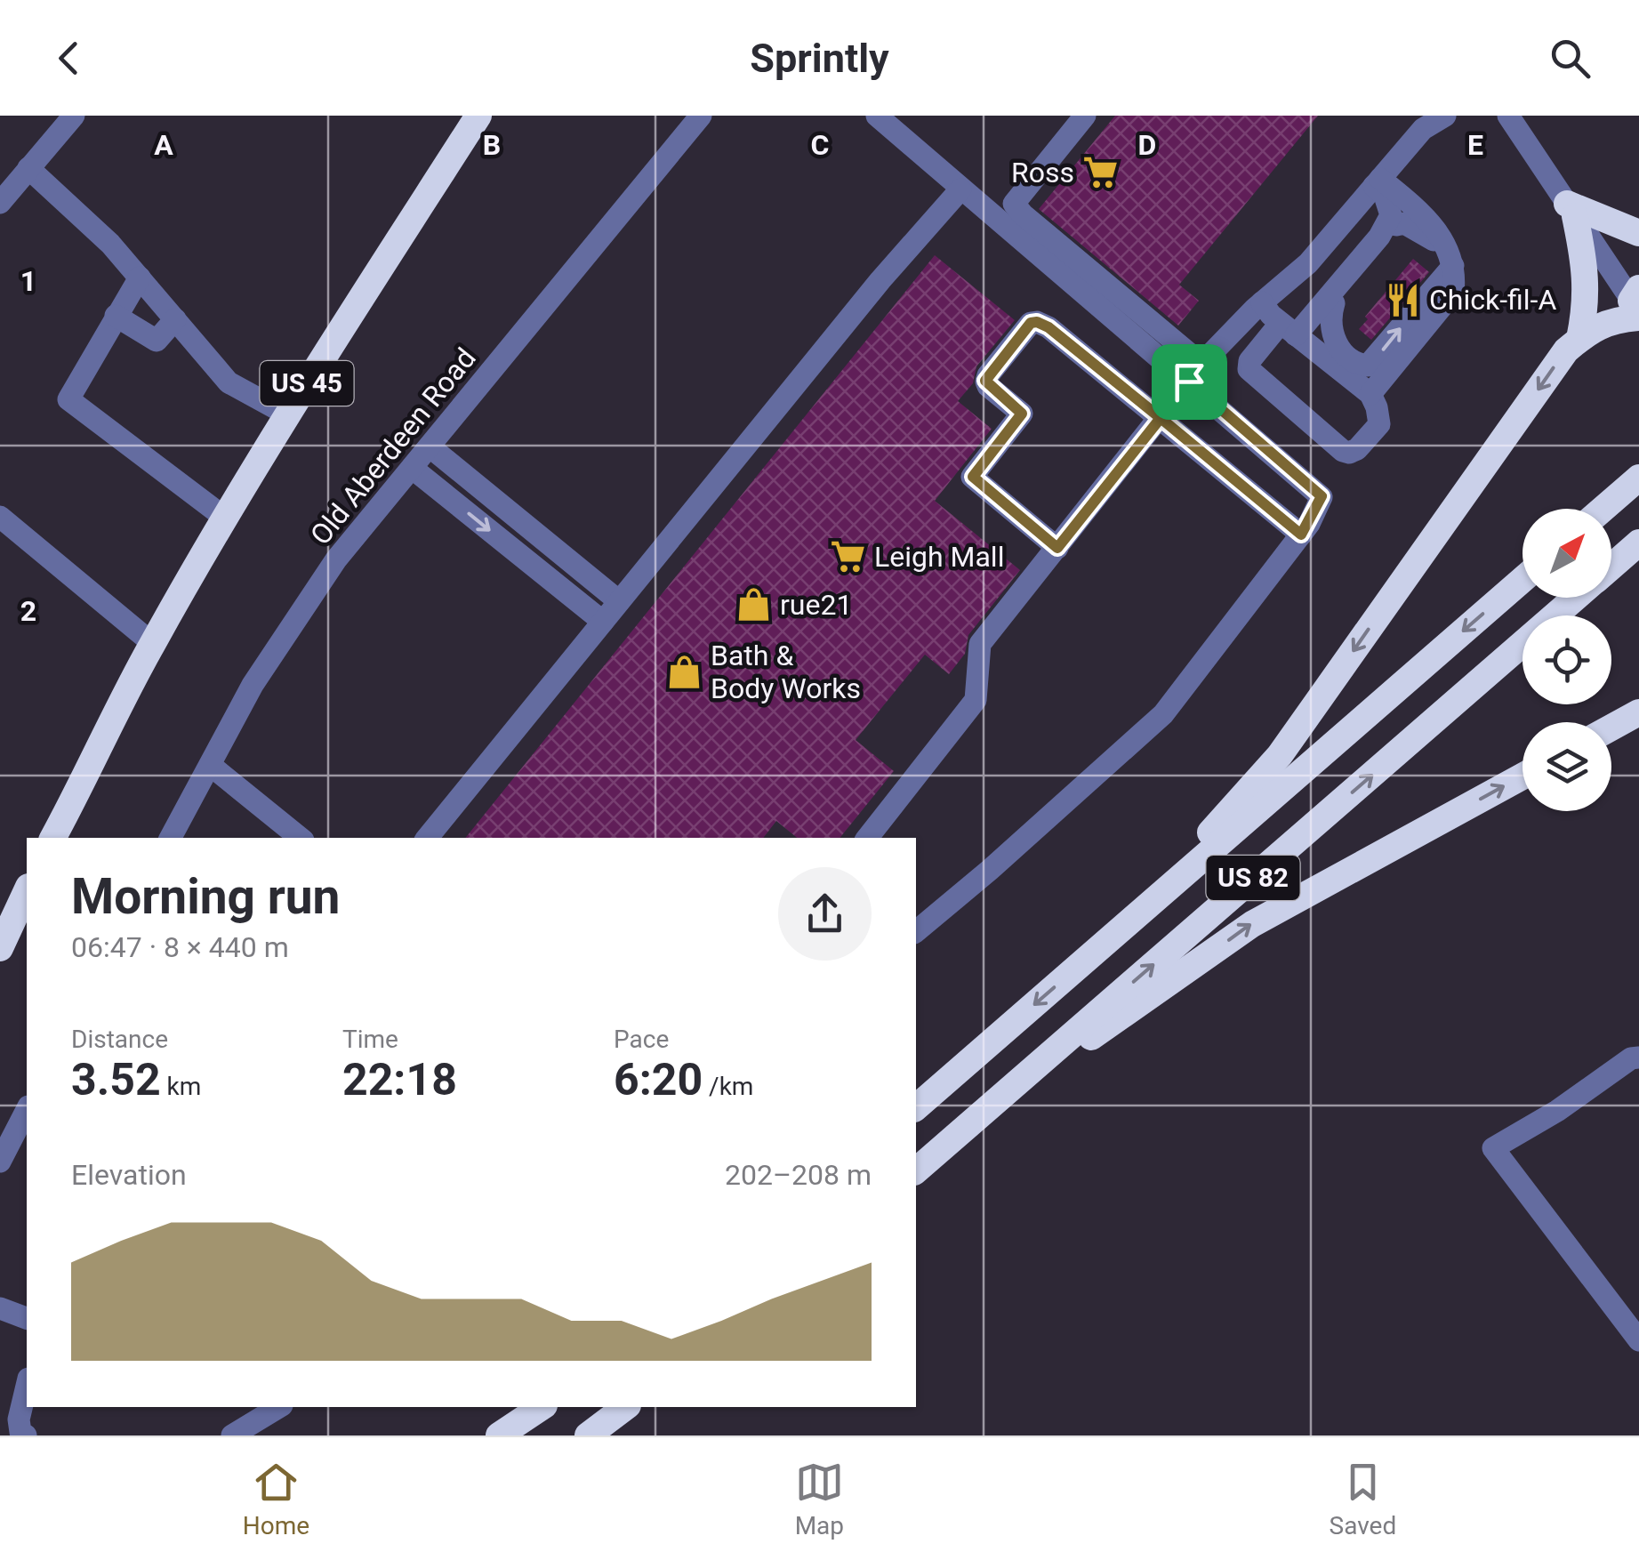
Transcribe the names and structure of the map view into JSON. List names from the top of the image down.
{
  "streets": {
    "highway": ["US 45", "US 82"],
    "street": ["Old Aberdeen Road"]
  },
  "places": {
    "supermarket": ["Ross", "Leigh Mall"],
    "restaurant": ["Chick-fil-A"],
    "shop": ["rue21", "Bath & Body Works"]
  },
  "north": "top right",
  "page": {
    "header": "Sprintly",
    "heading": ["Morning run", "06:47 · 8 × 440 m"],
    "stats": [
      ["Distance", "3.52 km"],
      ["Time", "22:18"],
      ["Pace", "6:20 /km"]
    ],
    "chart": ["Elevation", "202–208 m"],
    "tabs": ["Home", "Map", "Saved"]
  },
  "grid": {
    "columns": [
      "A",
      "B",
      "C",
      "D",
      "E"
    ],
    "rows": ["1", "2"]
  }
}
